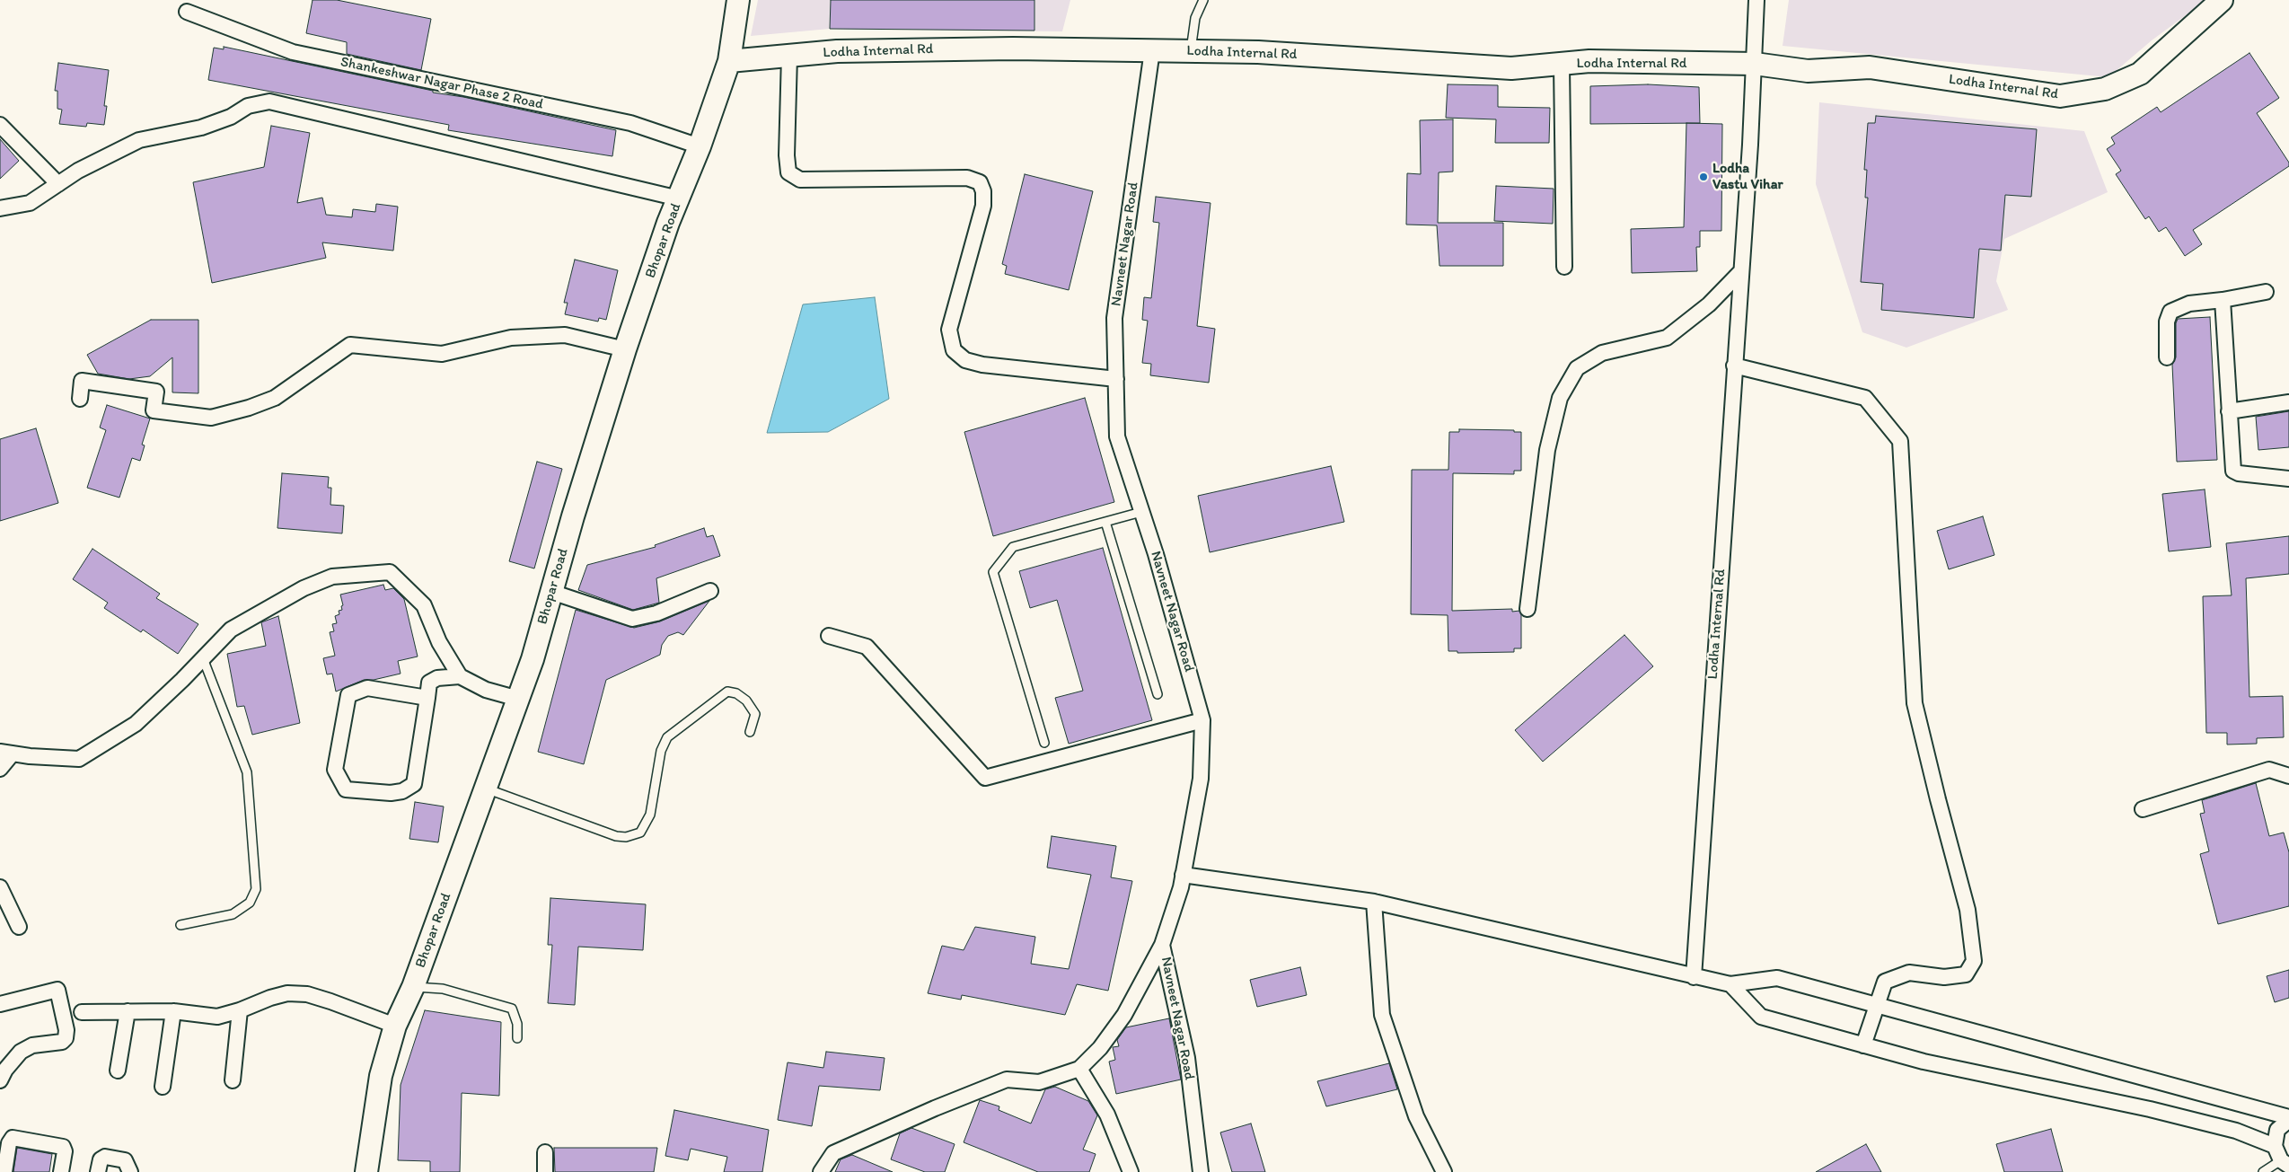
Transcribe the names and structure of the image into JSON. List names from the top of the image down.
{
  "streets": {
    "street": [
      "Lodha Internal Rd",
      "Shankeshwar Nagar Phase 2 Road",
      "Bhopar Road",
      "Navneet Nagar Road"
    ]
  },
  "crossings": [
    ["Lodha Internal Rd", "Bhopar Road"],
    ["Lodha Internal Rd", "Navneet Nagar Road"],
    ["Shankeshwar Nagar Phase 2 Road", "Bhopar Road"]
  ],
  "places": ["Lodha Vastu Vihar"]
}
